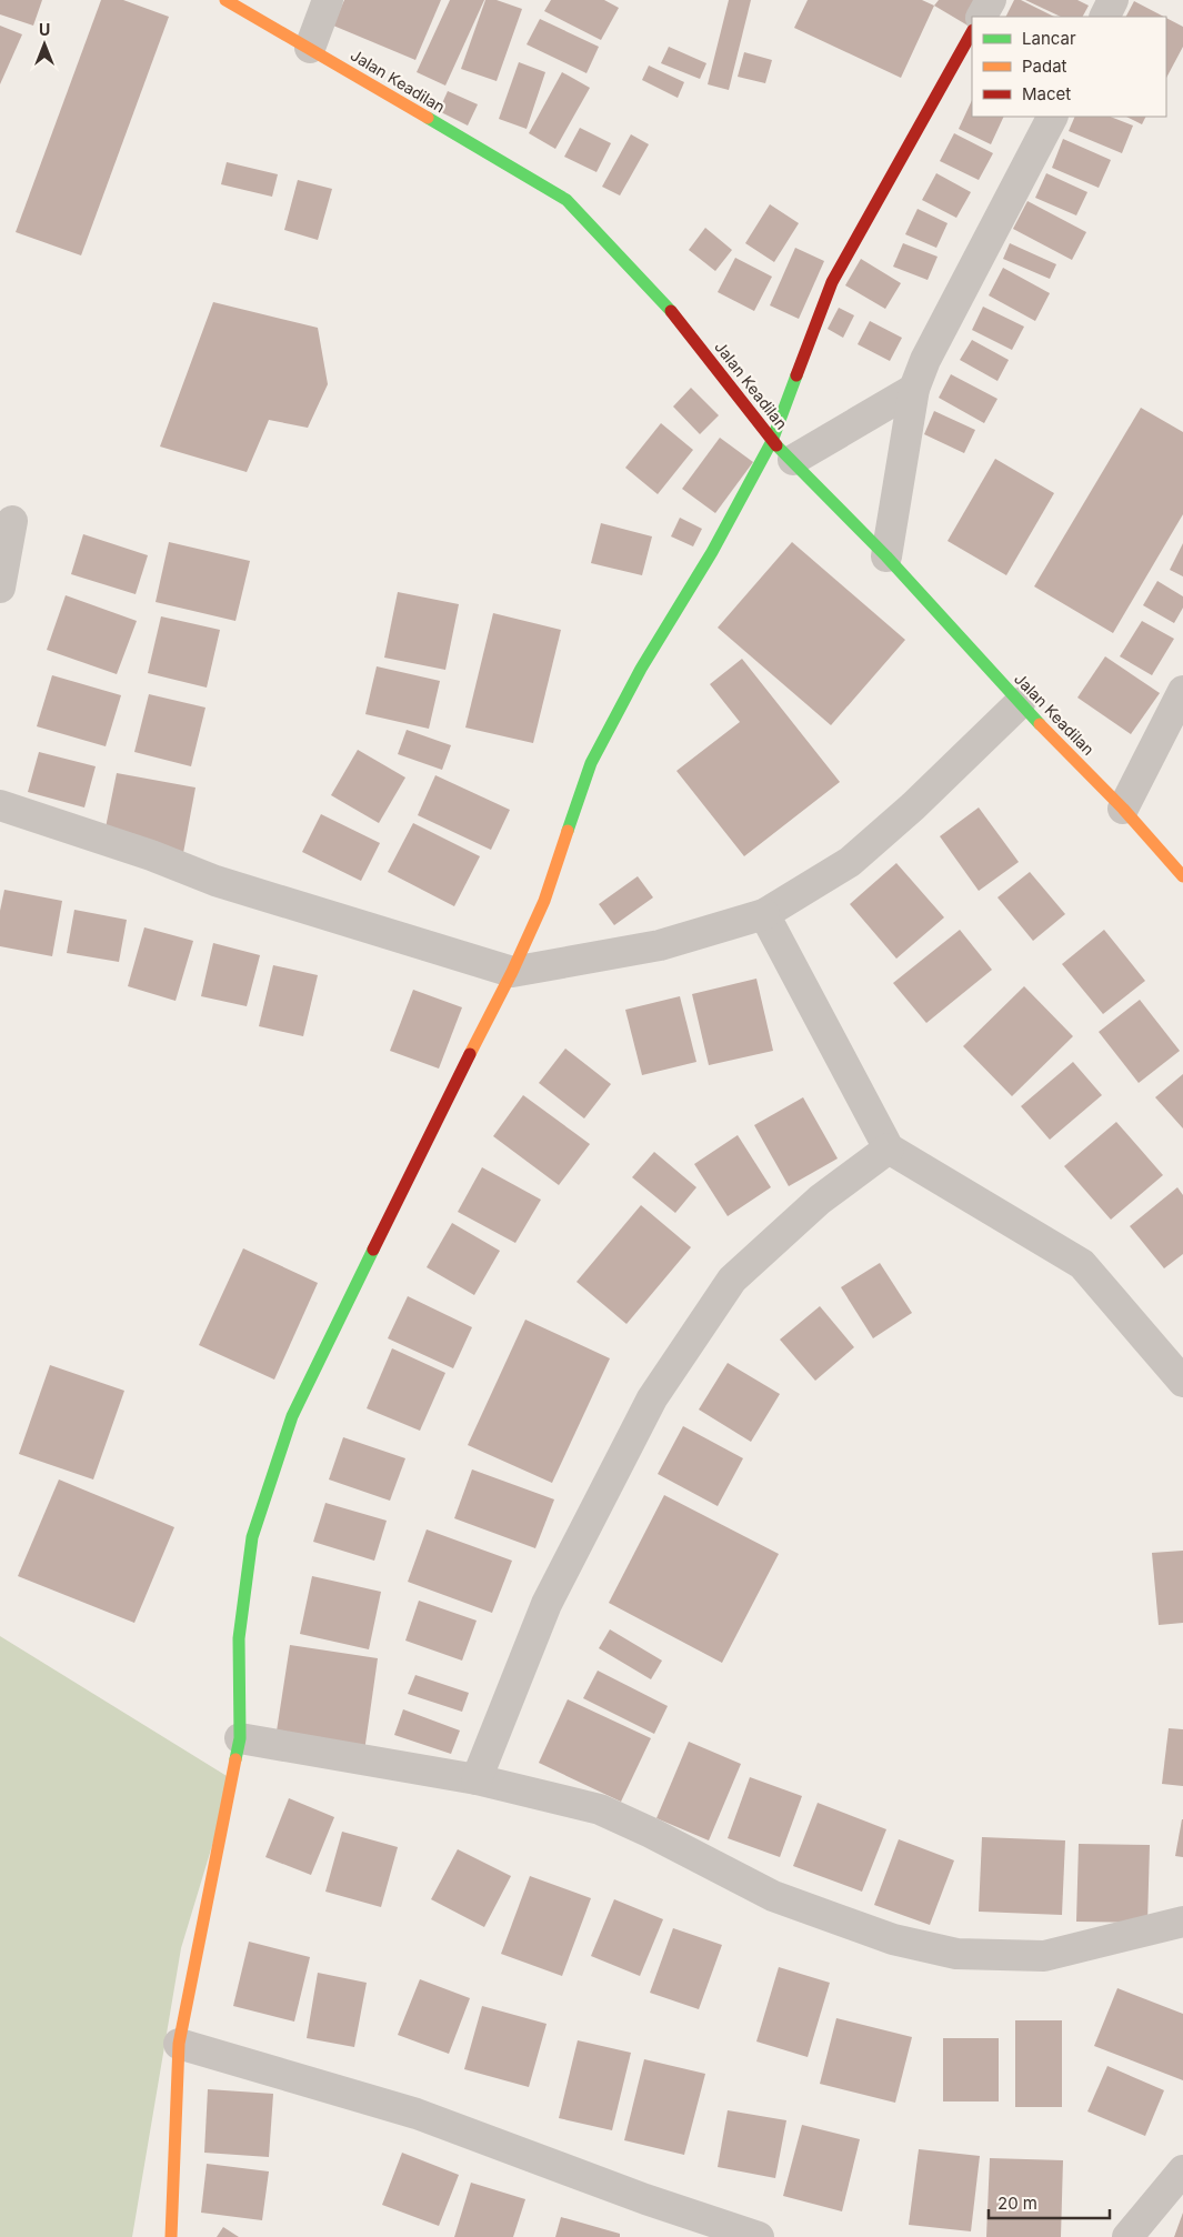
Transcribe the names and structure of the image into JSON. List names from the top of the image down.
{
  "streets": {
    "street": ["Jalan Keadilan"]
  },
  "legend": ["Lancar", "Padat", "Macet"],
  "scale_bar": "20 m",
  "north": "top"
}
